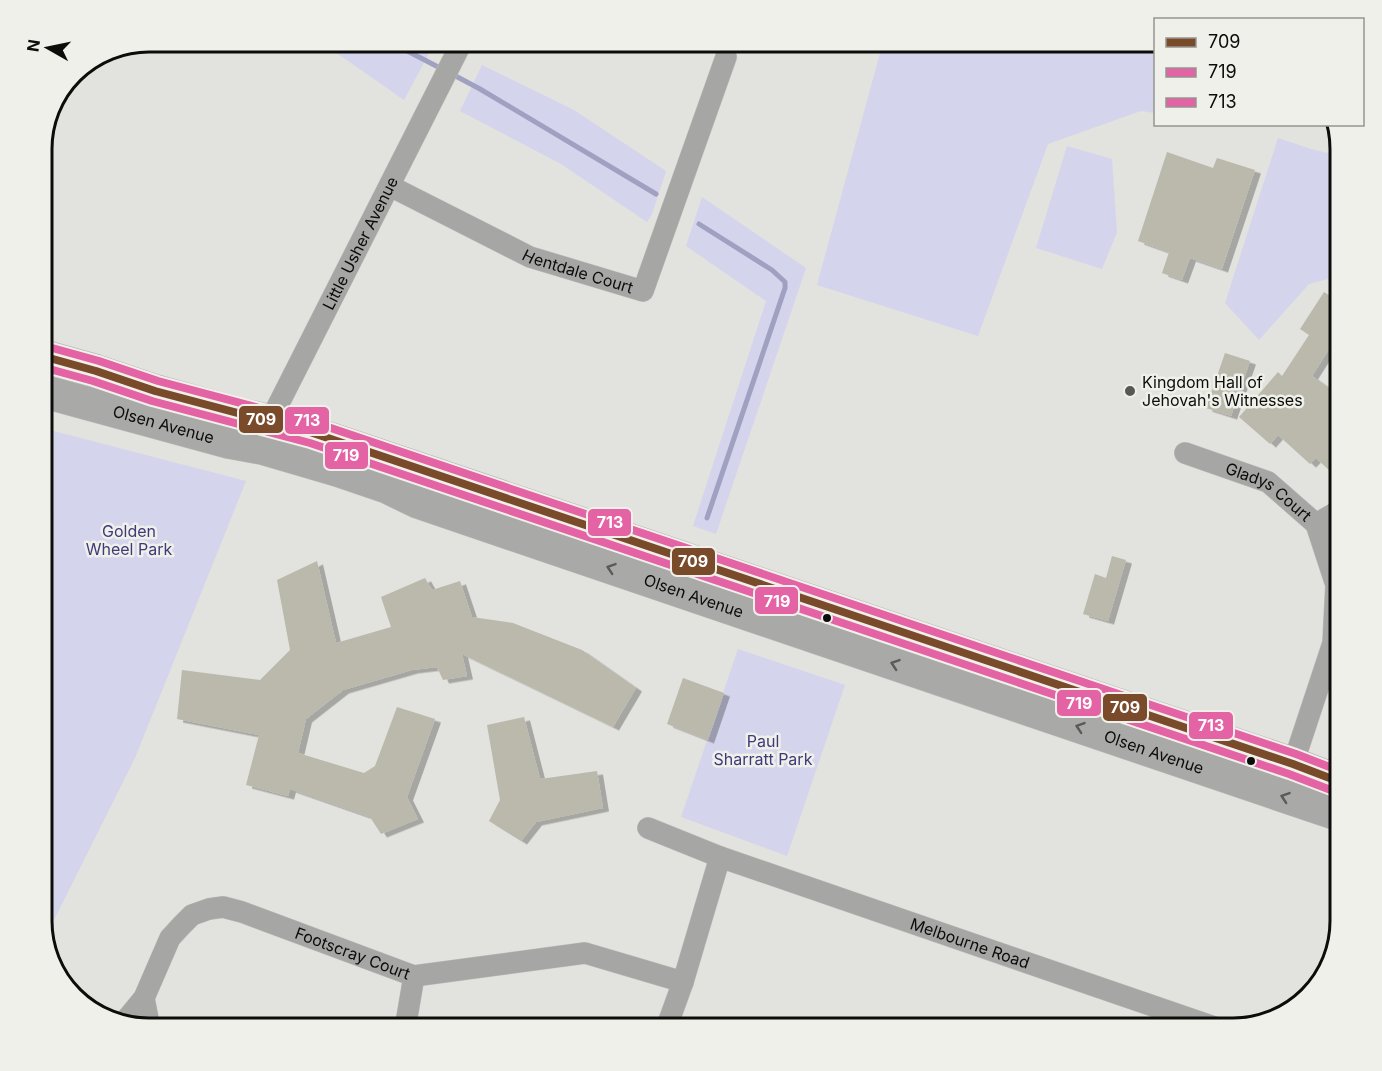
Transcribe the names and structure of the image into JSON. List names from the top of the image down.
{
  "streets": {
    "main road": ["Olsen Avenue"],
    "street": [
      "Little Usher Avenue",
      "Hentdale Court",
      "Gladys Court",
      "Melbourne Road",
      "Footscray Court"
    ]
  },
  "crossings": [
    ["Little Usher Avenue", "Hentdale Court"],
    ["Little Usher Avenue", "Olsen Avenue"],
    ["Olsen Avenue", "Gladys Court"]
  ],
  "parks": ["Golden Wheel Park", "Paul Sharratt Park"],
  "places": ["Kingdom Hall of Jehovah's Witnesses"],
  "lines": ["transit line 713", "transit line 709", "transit line 719"],
  "legend": ["709", "719", "713"],
  "north": "left"
}
